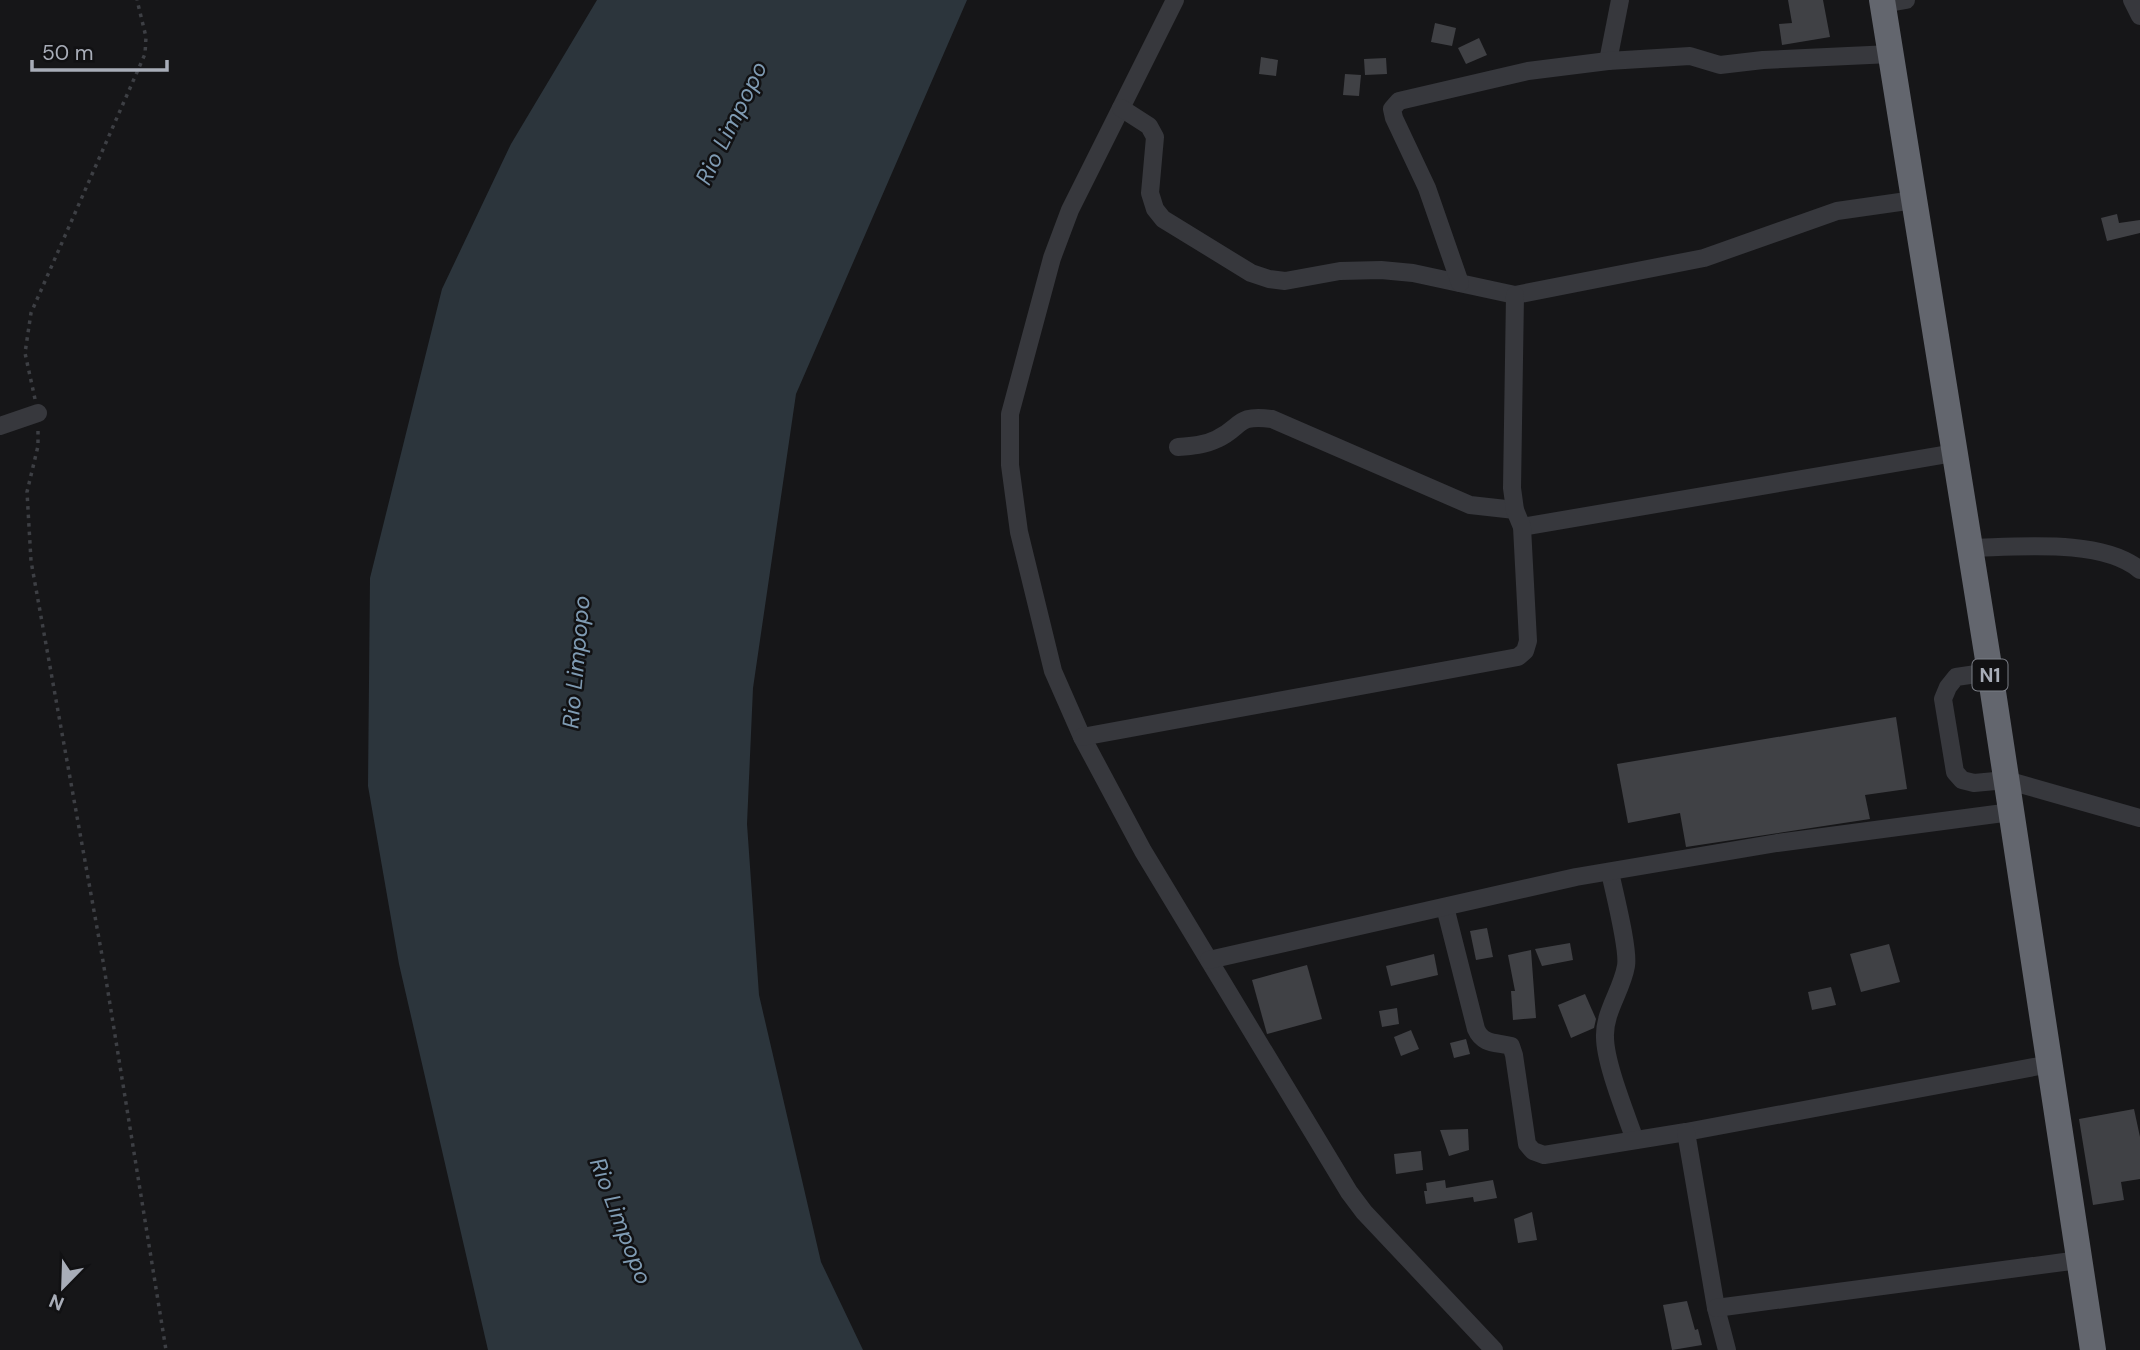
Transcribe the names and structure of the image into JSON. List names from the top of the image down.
{
  "streets": {
    "highway": ["N1"]
  },
  "water": ["Rio Limpopo"],
  "scale_bar": "50 m",
  "north": "bottom left"
}
